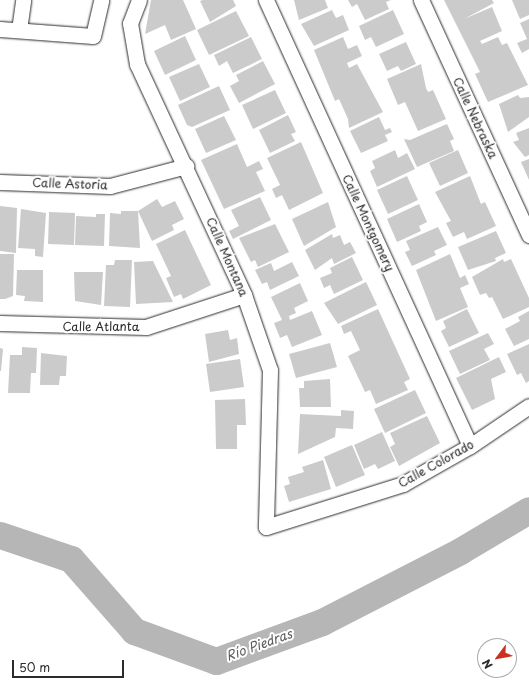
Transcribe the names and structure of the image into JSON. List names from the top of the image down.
{
  "streets": {
    "street": [
      "Calle Nebraska",
      "Calle Astoria",
      "Calle Montgomery",
      "Calle Montana",
      "Calle Atlanta",
      "Calle Colorado"
    ]
  },
  "crossings": [
    ["Calle Astoria", "Calle Montana"],
    ["Calle Montgomery", "Calle Colorado"],
    ["Calle Montana", "Calle Atlanta"],
    ["Calle Montana", "Calle Colorado"]
  ],
  "water": ["Río Piedras"],
  "scale_bar": "50 m",
  "north": "bottom left"
}
